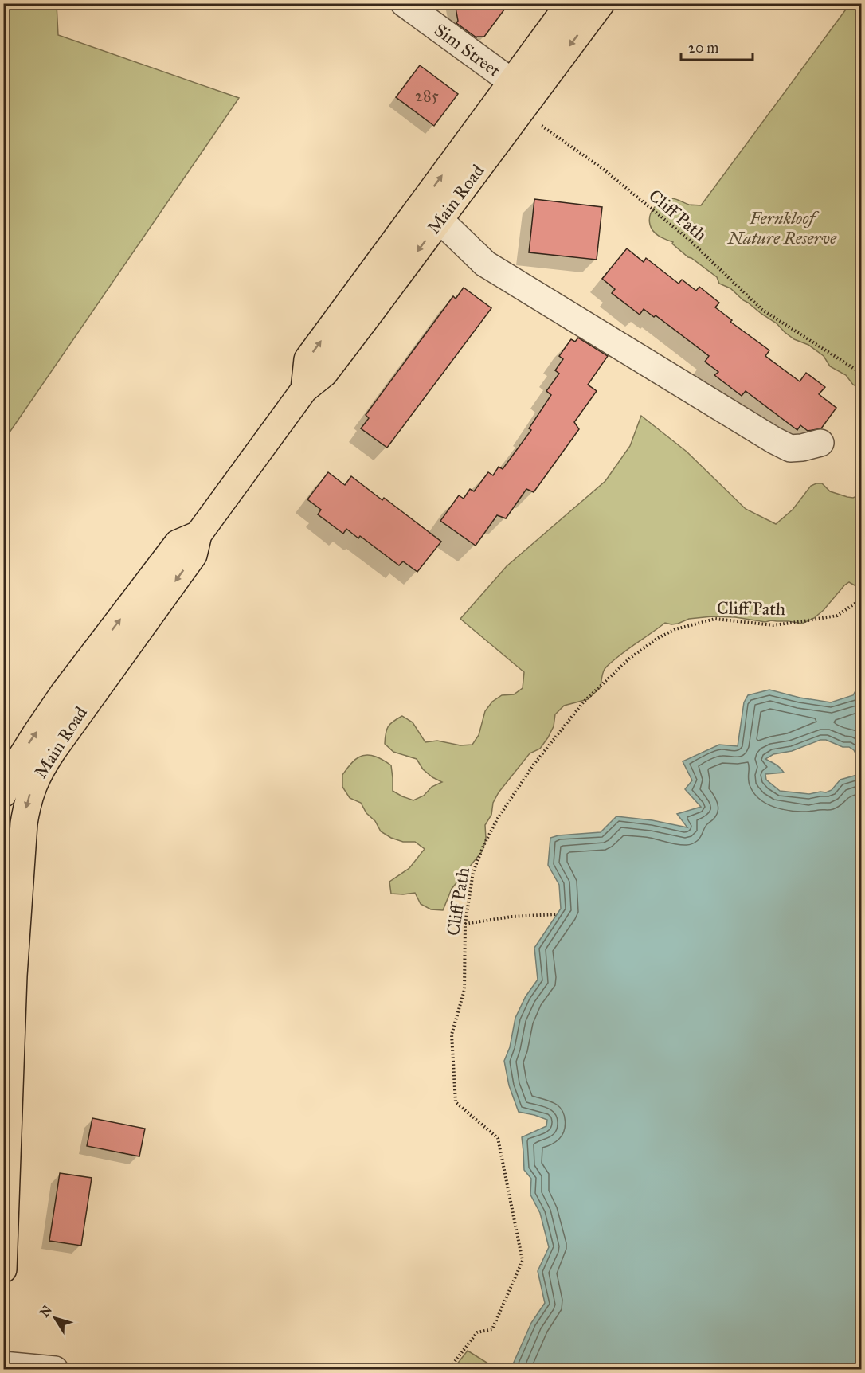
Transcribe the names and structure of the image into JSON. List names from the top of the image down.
{
  "streets": {
    "main road": ["Main Road"],
    "lane": ["Sim Street"],
    "path": ["Cliff Path"]
  },
  "crossings": [
    ["Sim Street", "Main Road"],
    ["Sim Street", "Cliff Path"],
    ["Main Road", "Cliff Path"]
  ],
  "parks": ["Fernkloof Nature Reserve"],
  "house_numbers": ["285"],
  "scale_bar": "20 m",
  "north": "top left"
}
